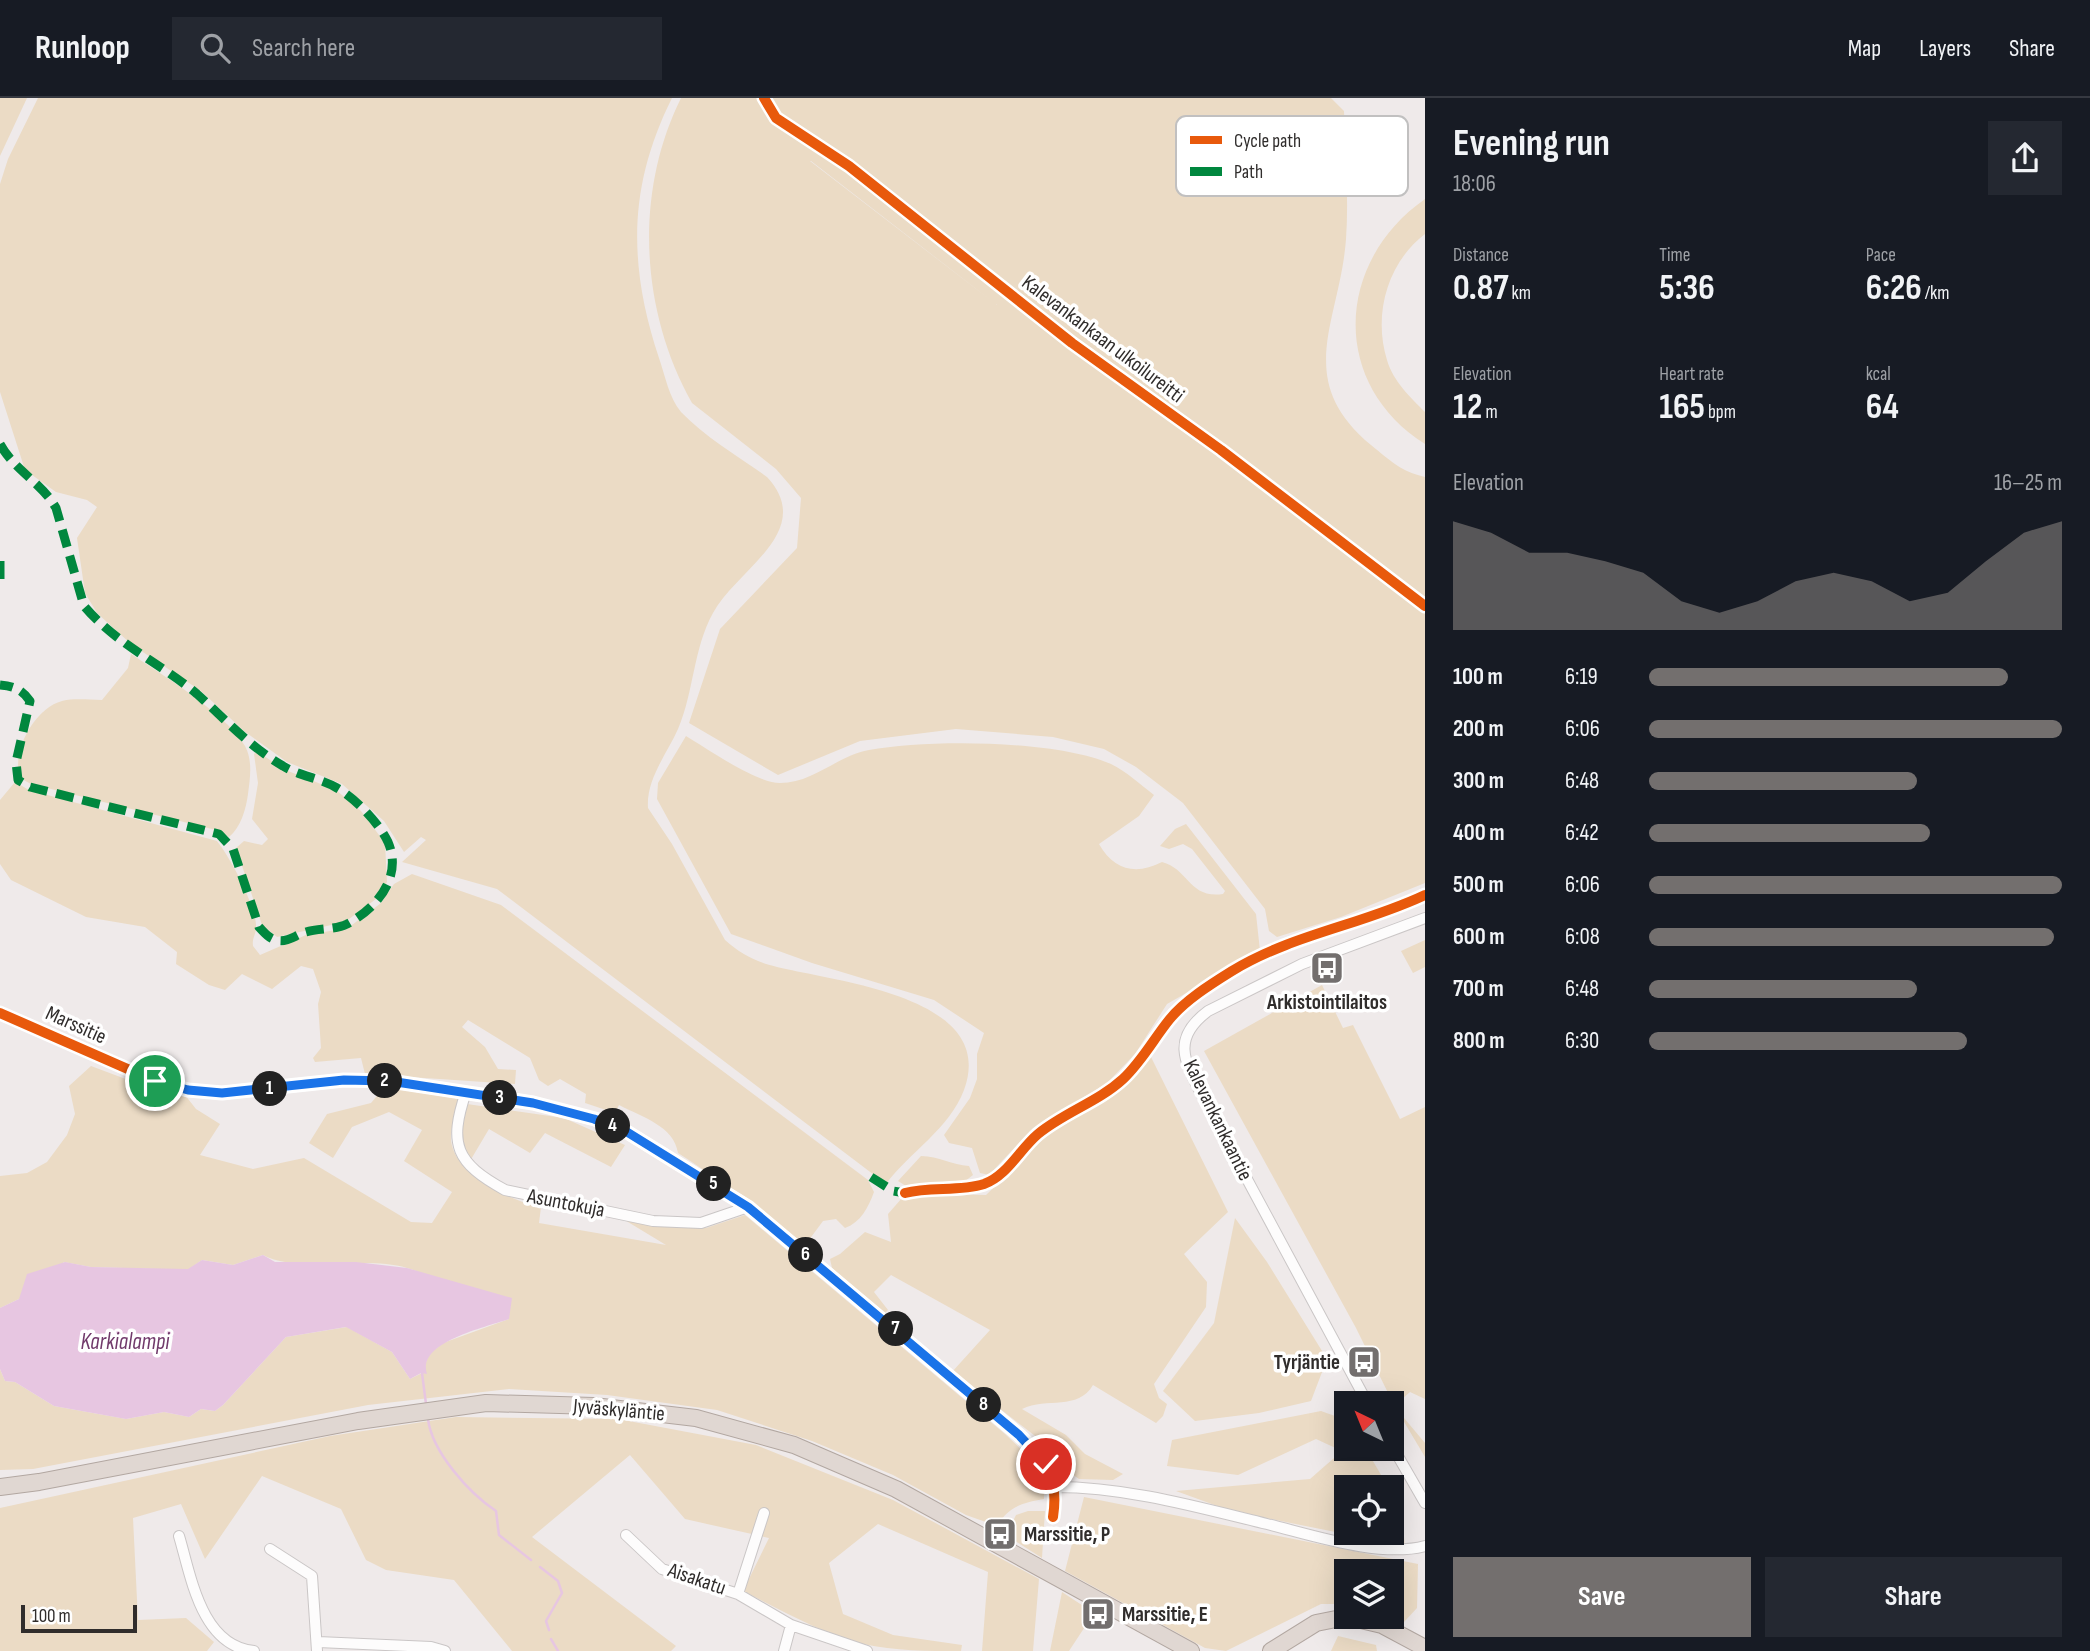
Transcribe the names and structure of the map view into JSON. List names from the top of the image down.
{
  "streets": {
    "highway": ["Jyväskyläntie"],
    "street": [
      "Marssitie",
      "Kalevankankaantie",
      "Asuntokuja",
      "Aisakatu"
    ],
    "cycle path": ["Kalevankankaan ulkoilureitti"]
  },
  "crossings": [
    ["Marssitie", "Asuntokuja"]
  ],
  "water": ["Karkialampi"],
  "places": {
    "bus stop": [
      "Arkistointilaitos",
      "Tyrjäntie",
      "Marssitie, P",
      "Marssitie, E"
    ]
  },
  "legend": ["Cycle path", "Path"],
  "scale_bar": "100 m",
  "north": "top left",
  "page": {
    "header": "Runloop",
    "search": "Search here",
    "nav": ["Map", "Layers", "Share"],
    "heading": ["Evening run", "18:06"],
    "stats": [
      ["Distance", "0.87 km"],
      ["Time", "5:36"],
      ["Pace", "6:26 /km"],
      ["Elevation", "12 m"],
      ["Heart rate", "165 bpm"],
      ["kcal", "64"]
    ],
    "chart": ["Elevation", "16–25 m"],
    "list": [
      {
        "name": "100 m",
        "note": "6:19"
      },
      {
        "name": "200 m",
        "note": "6:06"
      },
      {
        "name": "300 m",
        "note": "6:48"
      },
      {
        "name": "400 m",
        "note": "6:42"
      },
      {
        "name": "500 m",
        "note": "6:06"
      },
      {
        "name": "600 m",
        "note": "6:08"
      },
      {
        "name": "700 m",
        "note": "6:48"
      },
      {
        "name": "800 m",
        "note": "6:30"
      }
    ],
    "pins": [
      "2",
      "1",
      "3",
      "4",
      "5",
      "6",
      "7",
      "8"
    ],
    "buttons": ["Save", "Share"],
    "scale": "100 m"
  }
}
